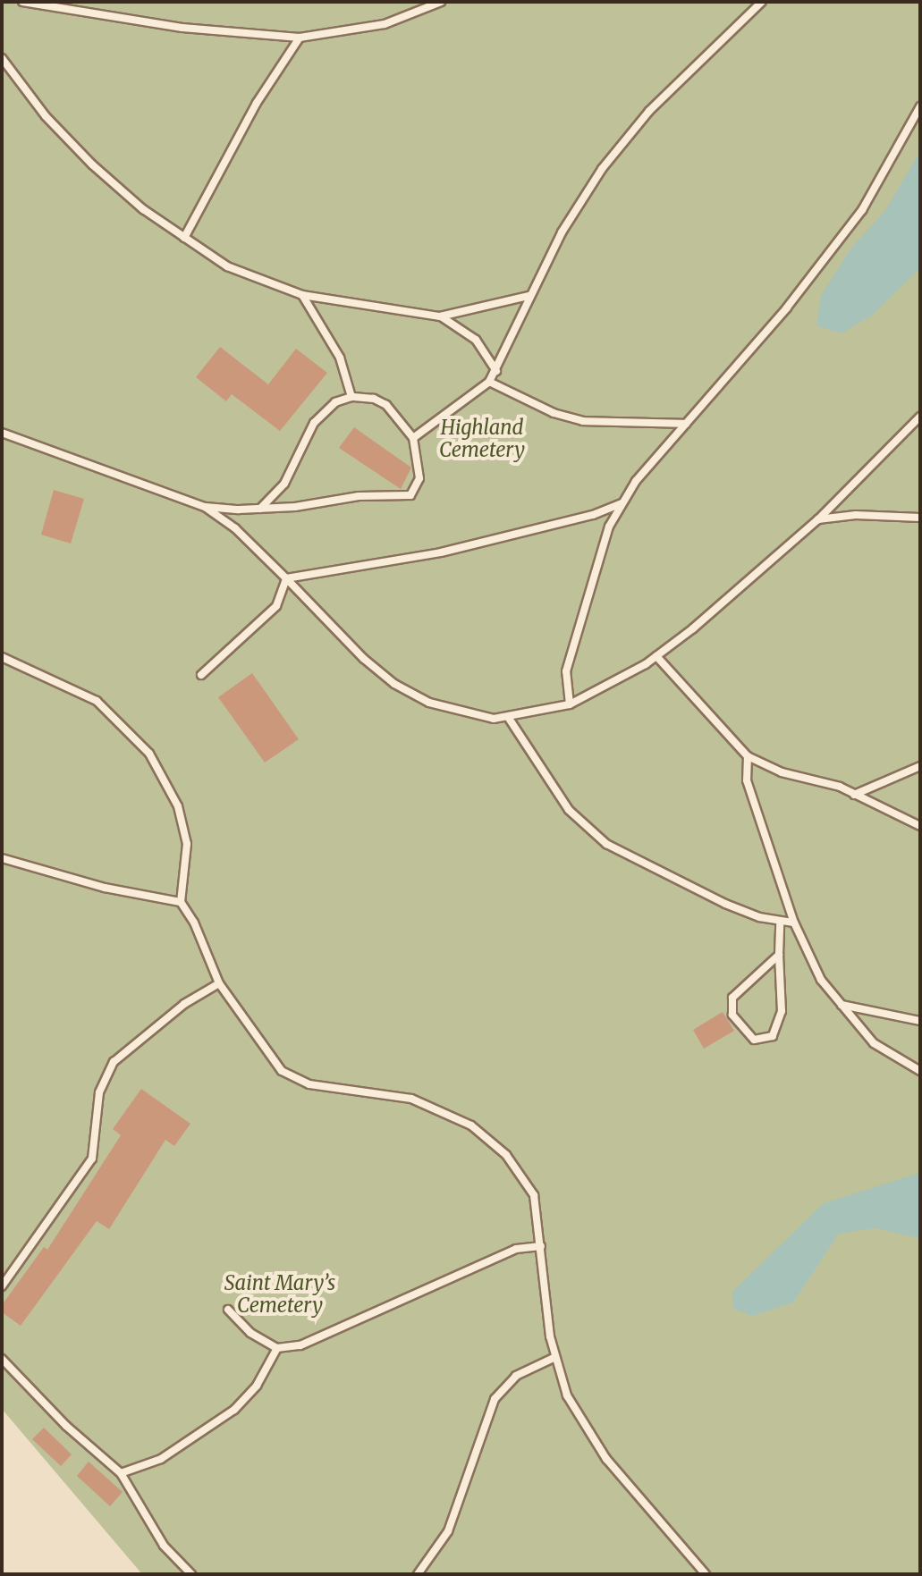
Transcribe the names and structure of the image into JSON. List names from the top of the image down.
{
  "parks": ["Highland Cemetery", "Saint Mary’s Cemetery"]
}
